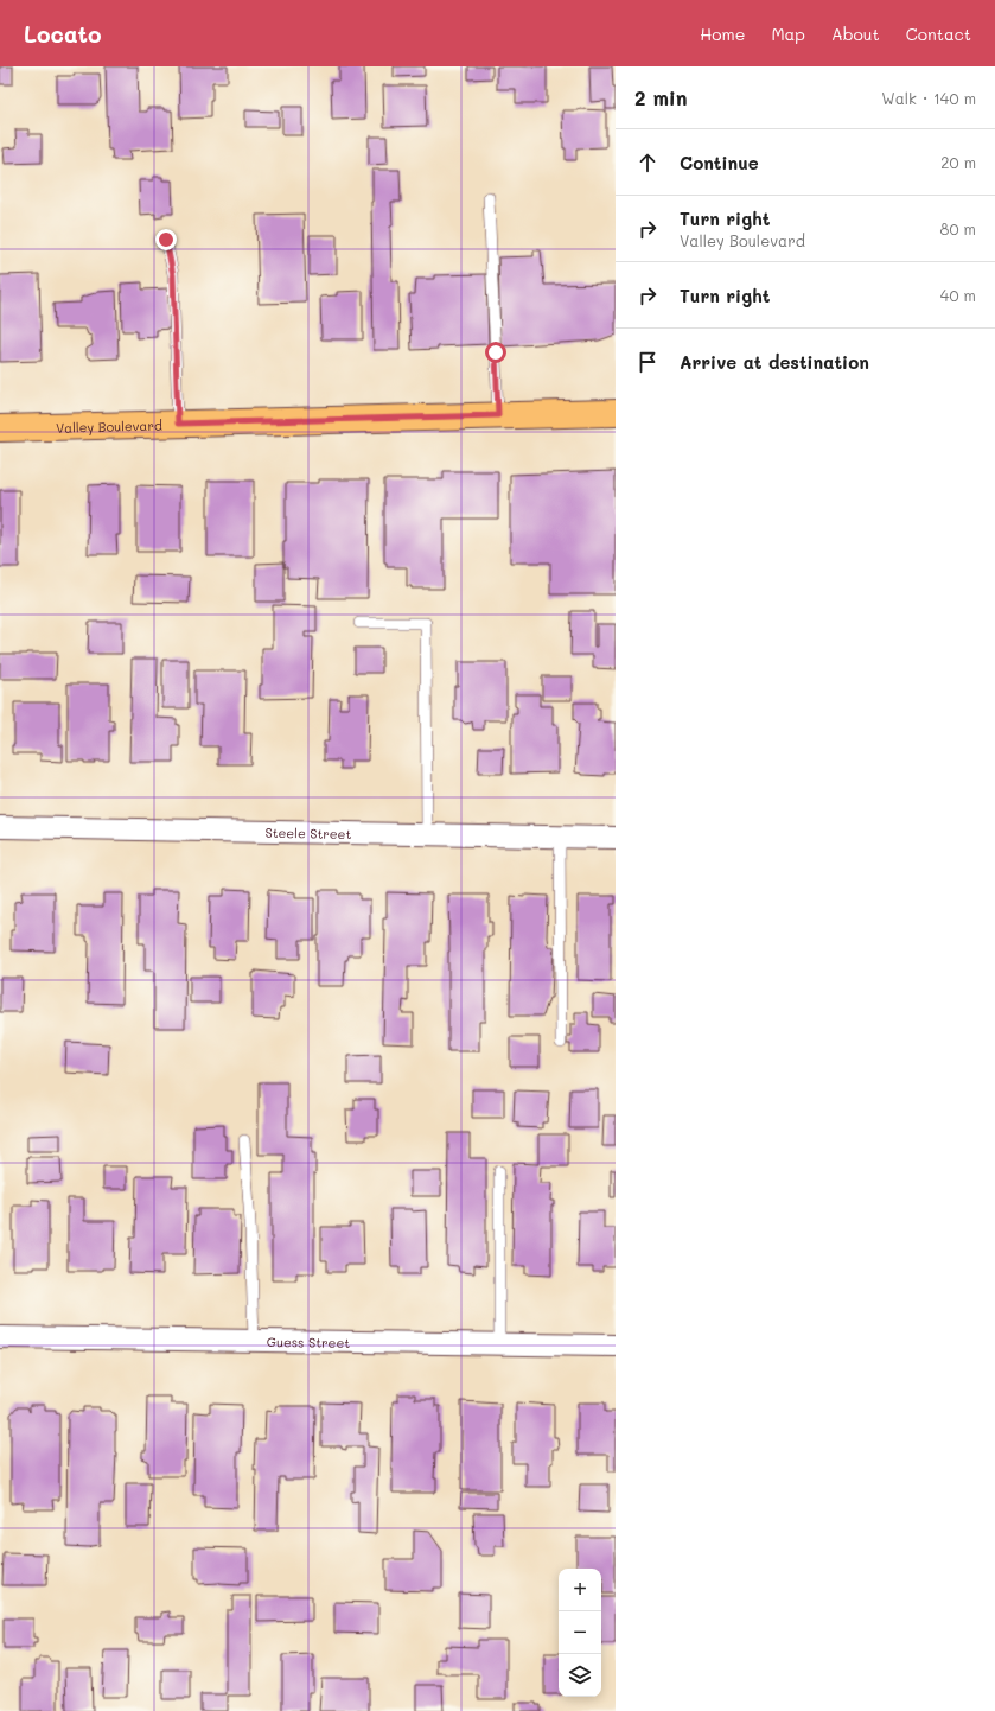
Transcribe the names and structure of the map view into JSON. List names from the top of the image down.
{
  "streets": {
    "main road": ["Valley Boulevard"],
    "street": ["Steele Street", "Guess Street"]
  },
  "page": {
    "header": "Locato",
    "nav": [
      "Home",
      "Map",
      "About",
      "Contact"
    ],
    "heading": ["2 min", "Walk · 140 m"],
    "list": [
      ["Continue", "20 m"],
      ["Turn right", "Valley Boulevard", "80 m"],
      ["Turn right", "40 m"],
      "Arrive at destination"
    ],
    "map_buttons": ["+", "−"]
  }
}
